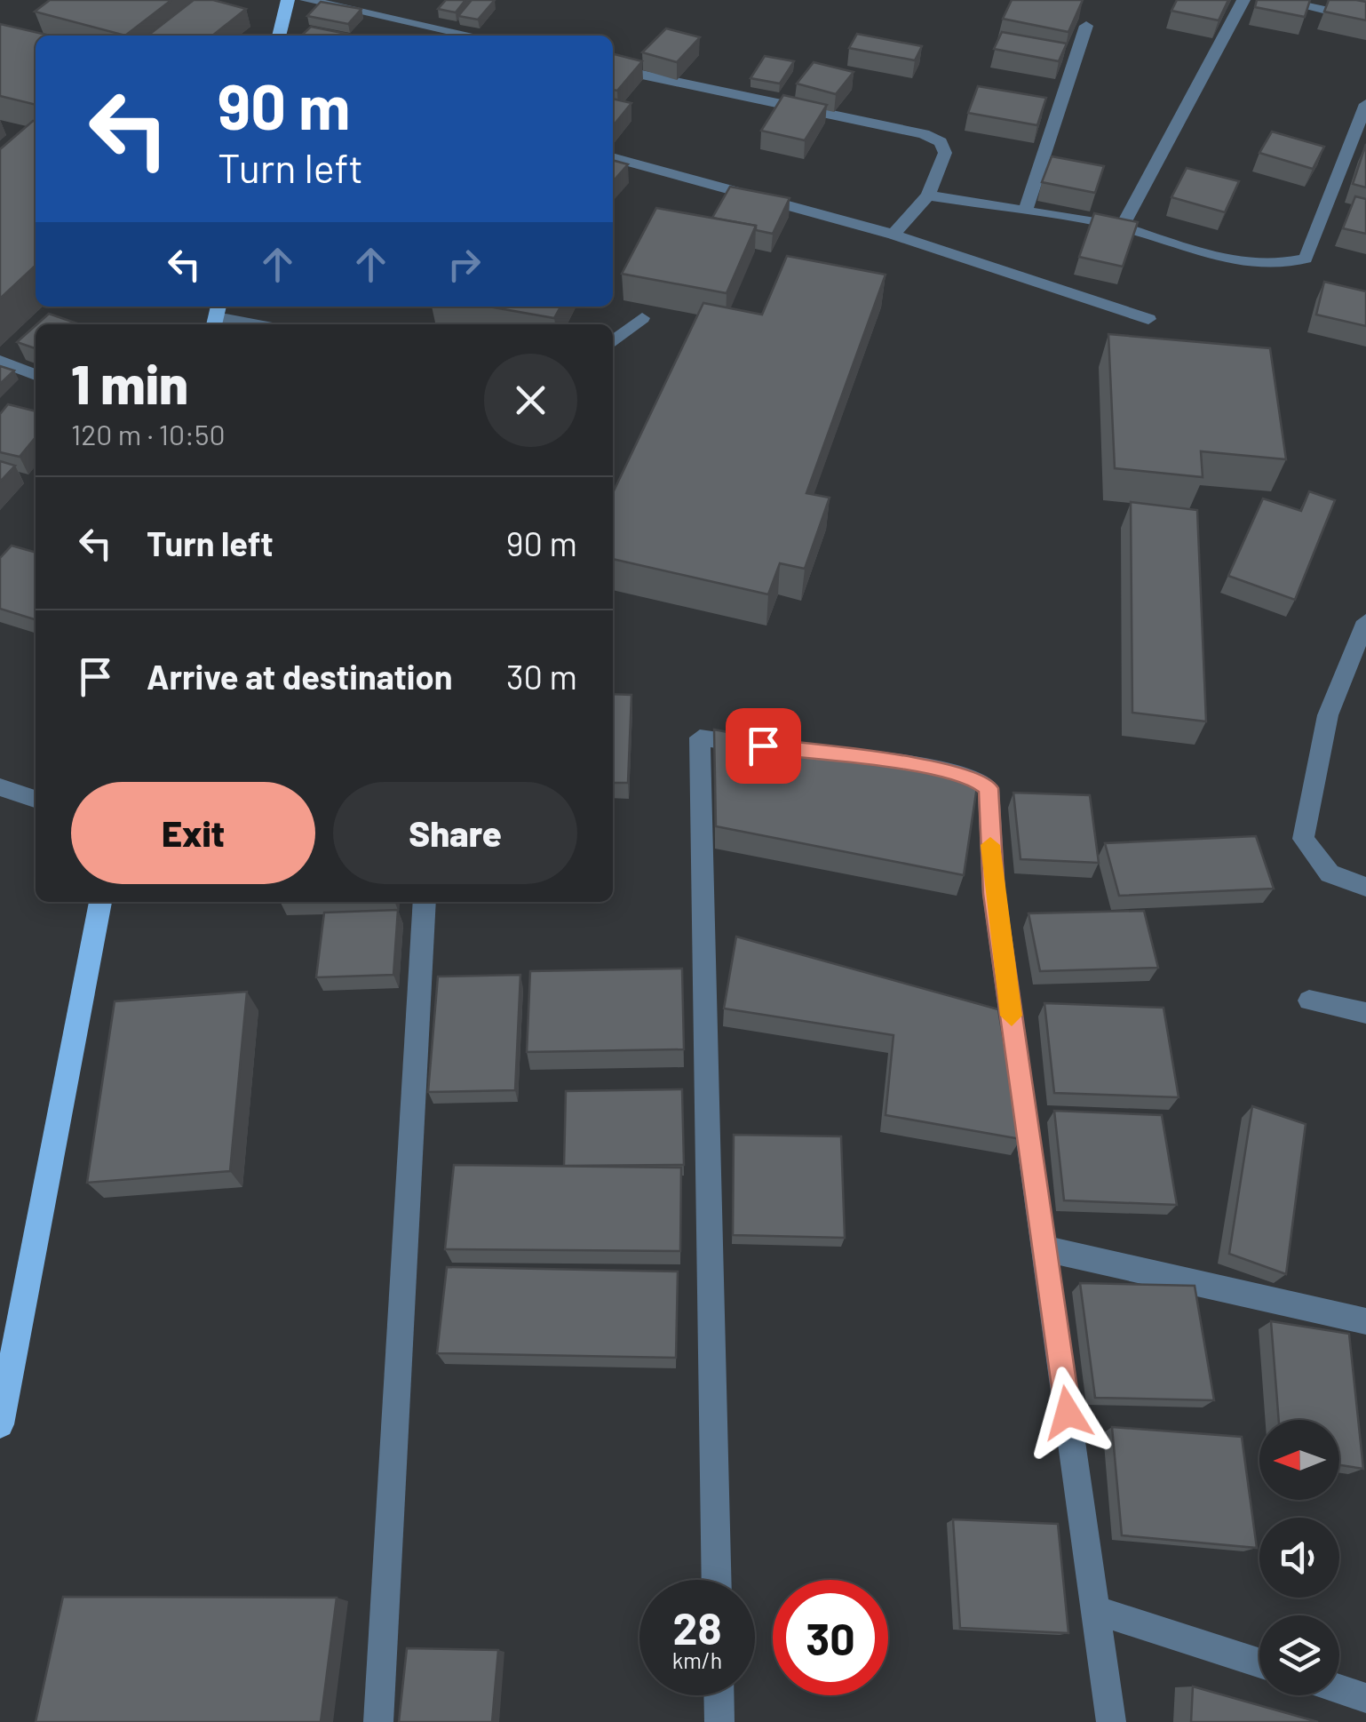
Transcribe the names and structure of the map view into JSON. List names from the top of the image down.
{
  "north": "left",
  "page": {
    "turn": ["90 m", "Turn left"],
    "heading": ["1 min", "120 m · 10:50"],
    "list": [
      {
        "name": "Turn left",
        "value": "90 m"
      },
      {
        "name": "Arrive at destination",
        "value": "30 m"
      }
    ],
    "buttons": ["Exit", "Share"],
    "speed": "28 km/h",
    "limit": "30"
  }
}
